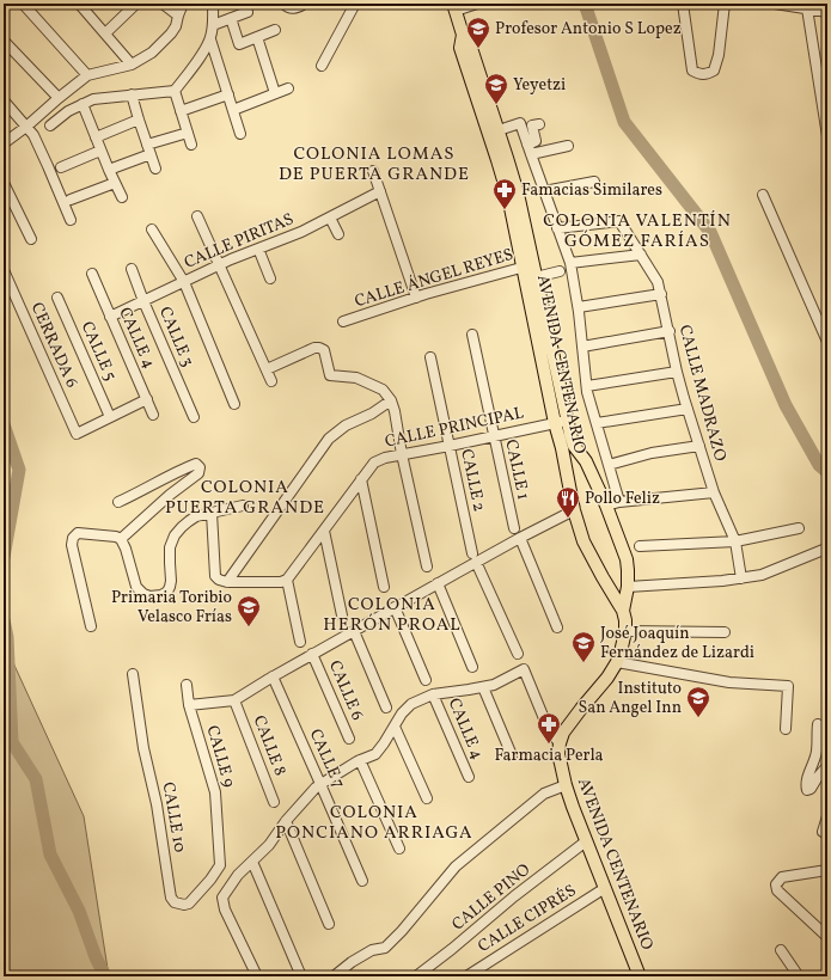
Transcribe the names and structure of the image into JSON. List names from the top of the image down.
{
  "streets": {
    "main road": ["AVENIDA CENTENARIO"],
    "street": [
      "CALLE PIRITAS",
      "CALLE ÁNGEL REYES",
      "CALLE 3",
      "CALLE 4",
      "CERRADA 6",
      "CALLE 5",
      "CALLE MADRAZO",
      "CALLE PRINCIPAL",
      "CALLE 1",
      "CALLE 2",
      "CALLE 6",
      "CALLE 8",
      "CALLE 9",
      "CALLE 7",
      "CALLE 10",
      "CALLE PINO",
      "CALLE CIPRÉS"
    ]
  },
  "crossings": [
    ["CALLE PIRITAS", "CALLE 3"],
    ["CALLE PIRITAS", "CALLE 4"],
    ["CALLE ÁNGEL REYES", "AVENIDA CENTENARIO"],
    ["CERRADA 6", "CALLE 5"],
    ["AVENIDA CENTENARIO", "CALLE PRINCIPAL"],
    ["AVENIDA CENTENARIO", "CALLE PINO"],
    ["AVENIDA CENTENARIO", "CALLE CIPRÉS"],
    ["CALLE PRINCIPAL", "CALLE 1"],
    ["CALLE PRINCIPAL", "CALLE 2"],
    ["CALLE 9", "CALLE 10"]
  ],
  "districts": [
    "COLONIA LOMAS DE PUERTA GRANDE",
    "COLONIA VALENTÍN GÓMEZ FARÍAS",
    "COLONIA PUERTA GRANDE",
    "COLONIA HERÓN PROAL",
    "COLONIA PONCIANO ARRIAGA"
  ],
  "places": {
    "school or university": [
      "Profesor Antonio S Lopez",
      "Yeyetzi",
      "Primaria Toribio Velasco Frías",
      "José Joaquín Fernández de Lizardi",
      "Instituto San Angel Inn"
    ],
    "pharmacy": ["Famacias Similares", "Farmacia Perla"],
    "restaurant": ["Pollo Feliz"]
  }
}
